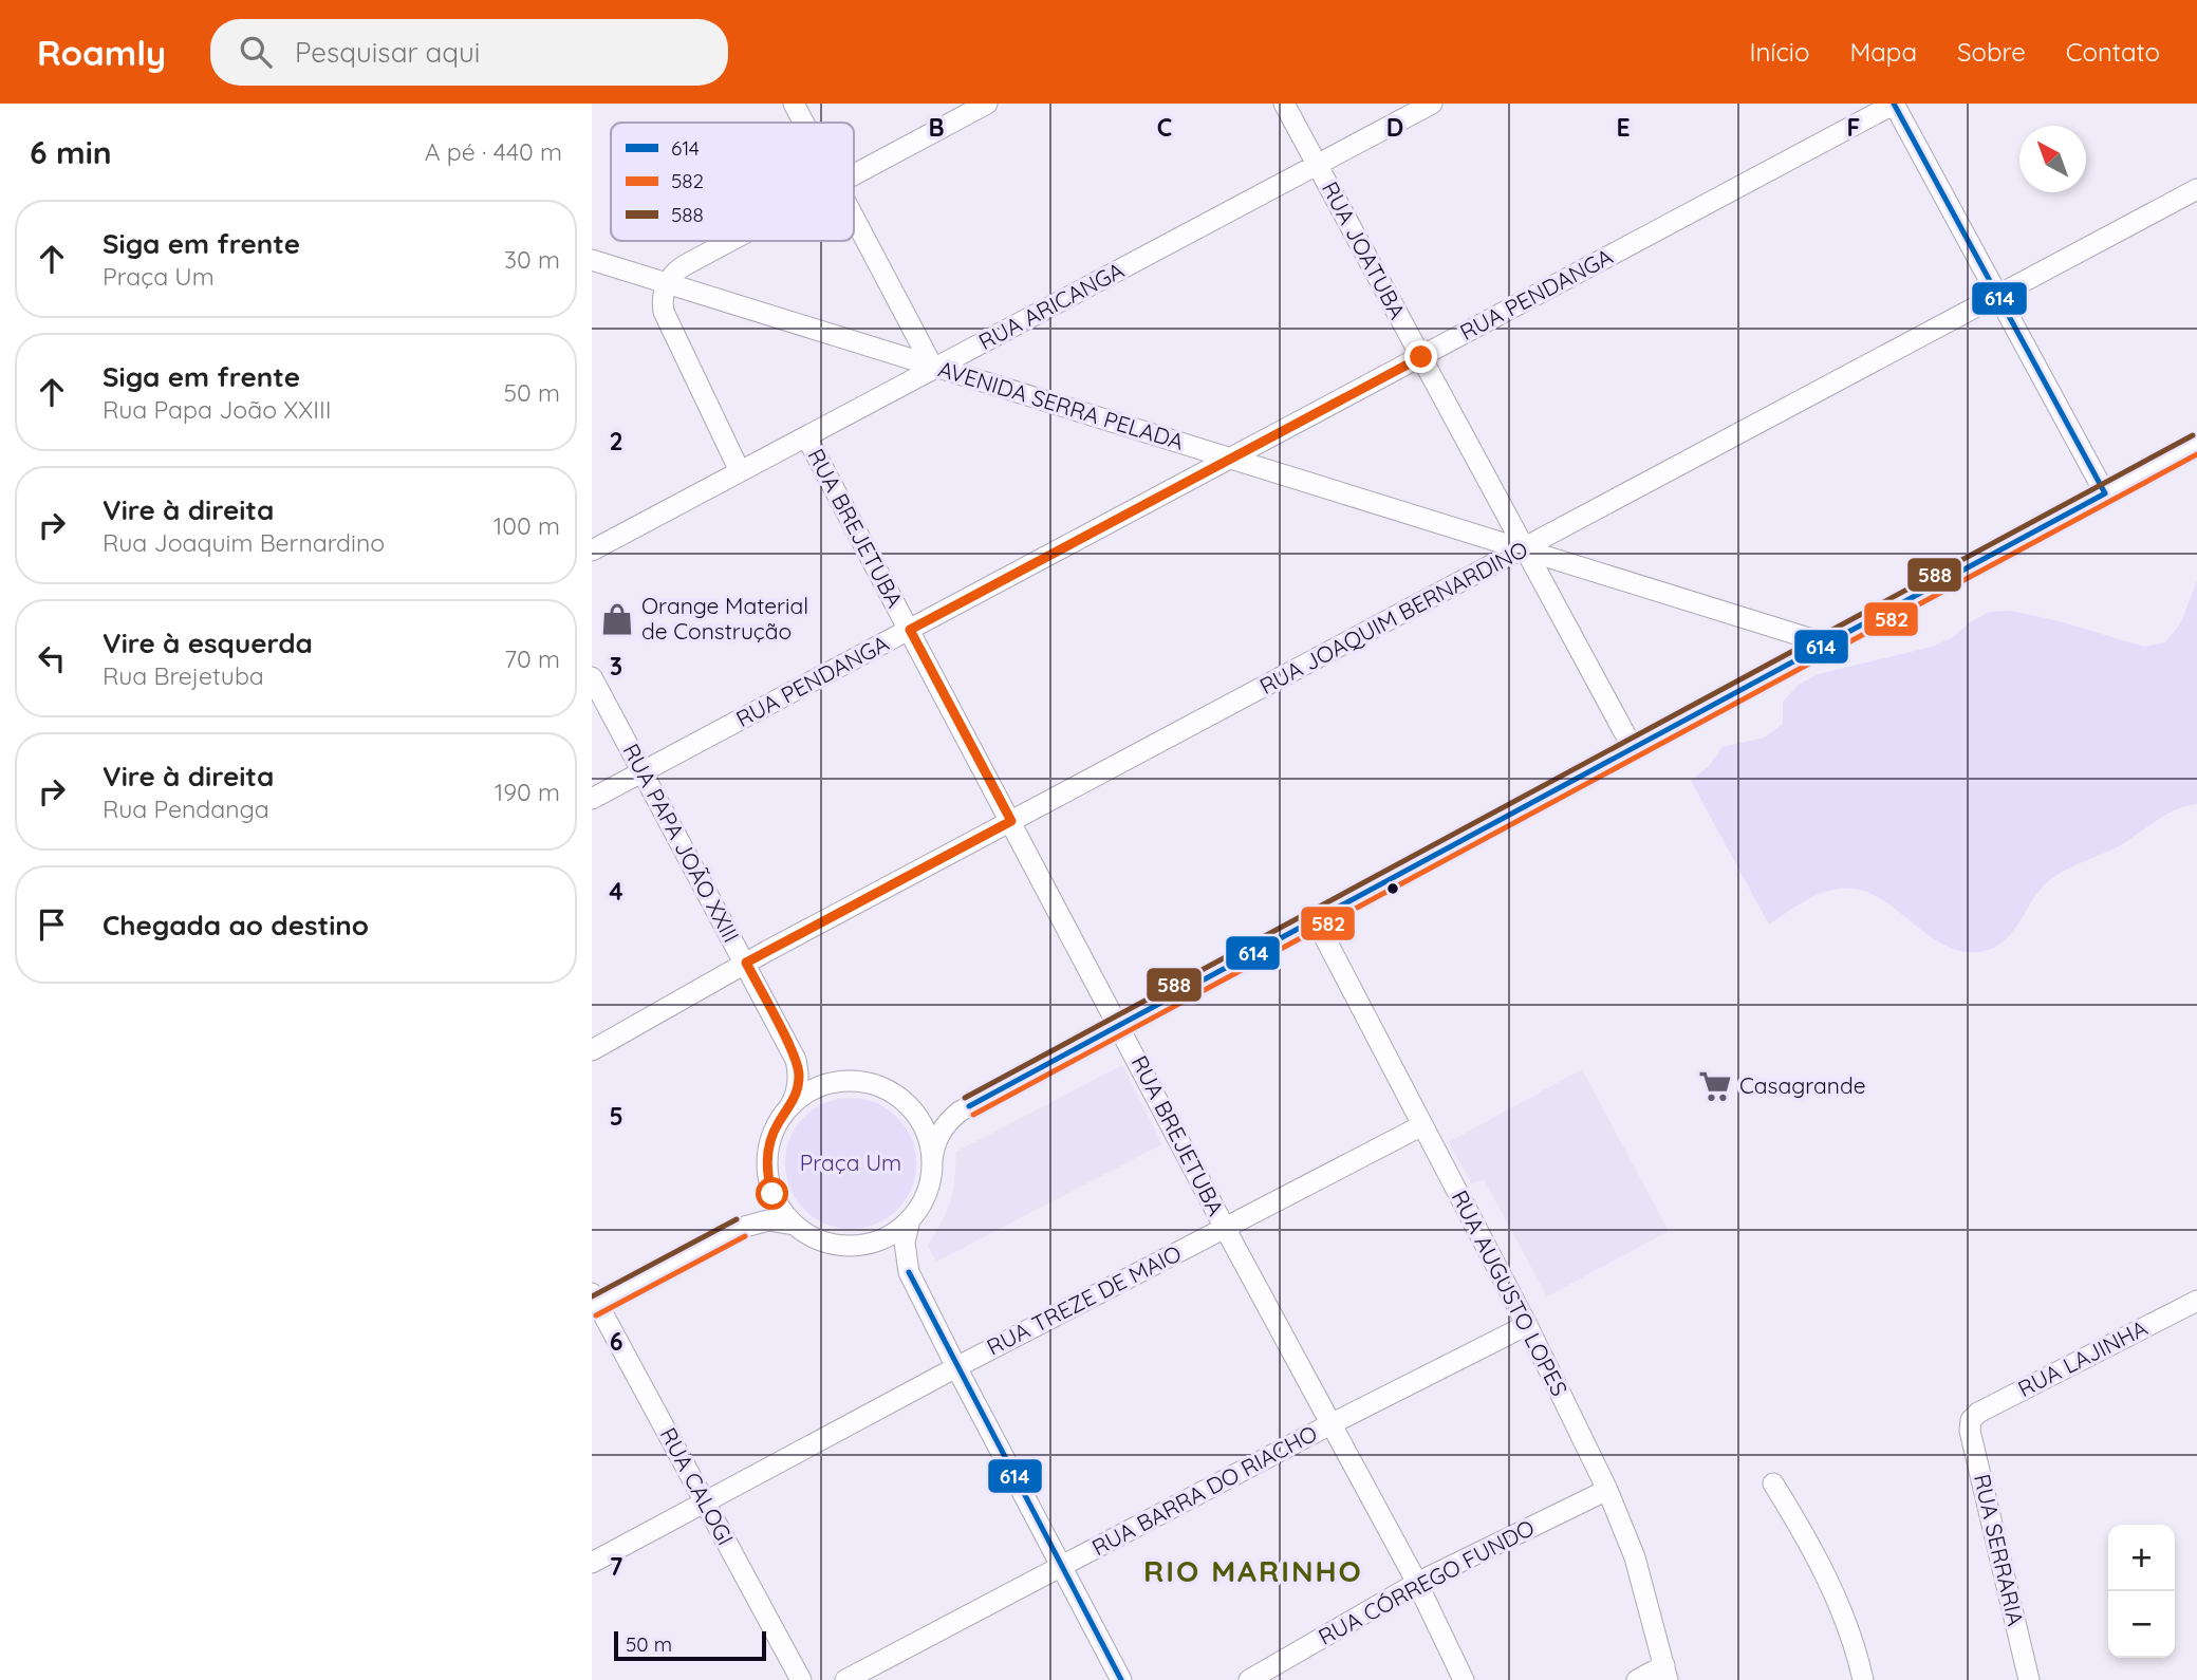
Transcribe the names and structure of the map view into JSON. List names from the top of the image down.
{
  "streets": {
    "street": [
      "RUA JOATUBA",
      "RUA PENDANGA",
      "RUA ARICANGA",
      "AVENIDA SERRA PELADA",
      "RUA BREJETUBA",
      "RUA JOAQUIM BERNARDINO",
      "RUA PAPA JOÃO XXIII",
      "RUA AUGUSTO LOPES",
      "RUA TREZE DE MAIO",
      "RUA LAJINHA",
      "RUA CALOGI",
      "RUA BARRA DO RIACHO",
      "RUA SERRARIA",
      "RUA CÓRREGO FUNDO"
    ]
  },
  "crossings": [
    ["RUA JOATUBA", "RUA PENDANGA"],
    ["RUA JOATUBA", "RUA ARICANGA"],
    ["RUA JOATUBA", "AVENIDA SERRA PELADA"],
    ["RUA JOATUBA", "RUA JOAQUIM BERNARDINO"],
    ["RUA PENDANGA", "AVENIDA SERRA PELADA"],
    ["RUA PENDANGA", "RUA BREJETUBA"],
    ["RUA PENDANGA", "RUA PAPA JOÃO XXIII"],
    ["RUA ARICANGA", "AVENIDA SERRA PELADA"],
    ["RUA ARICANGA", "RUA BREJETUBA"],
    ["AVENIDA SERRA PELADA", "RUA JOAQUIM BERNARDINO"],
    ["RUA BREJETUBA", "RUA JOAQUIM BERNARDINO"],
    ["RUA BREJETUBA", "RUA TREZE DE MAIO"],
    ["RUA BREJETUBA", "RUA BARRA DO RIACHO"],
    ["RUA BREJETUBA", "RUA CÓRREGO FUNDO"],
    ["RUA JOAQUIM BERNARDINO", "RUA PAPA JOÃO XXIII"],
    ["RUA AUGUSTO LOPES", "RUA TREZE DE MAIO"],
    ["RUA AUGUSTO LOPES", "RUA BARRA DO RIACHO"],
    ["RUA AUGUSTO LOPES", "RUA CÓRREGO FUNDO"],
    ["RUA TREZE DE MAIO", "RUA CALOGI"],
    ["RUA LAJINHA", "RUA SERRARIA"]
  ],
  "districts": ["RIO MARINHO"],
  "parks": ["Praça Um"],
  "places": {
    "shop": ["Orange Material de Construção"],
    "supermarket": ["Casagrande"]
  },
  "lines": ["transit line 614", "transit line 588", "transit line 582"],
  "legend": ["614", "582", "588"],
  "scale_bar": "50 m",
  "north": "top left",
  "page": {
    "header": "Roamly",
    "search": "Pesquisar aqui",
    "nav": [
      "Início",
      "Mapa",
      "Sobre",
      "Contato"
    ],
    "heading": ["6 min", "A pé · 440 m"],
    "list": [
      ["Siga em frente", "Praça Um", "30 m"],
      ["Siga em frente", "Rua Papa João XXIII", "50 m"],
      ["Vire à direita", "Rua Joaquim Bernardino", "100 m"],
      ["Vire à esquerda", "Rua Brejetuba", "70 m"],
      ["Vire à direita", "Rua Pendanga", "190 m"],
      "Chegada ao destino"
    ],
    "map_buttons": ["+", "−"],
    "scale": "50 m"
  },
  "grid": {
    "columns": [
      "B",
      "C",
      "D",
      "E",
      "F"
    ],
    "rows": [
      "2",
      "3",
      "4",
      "5",
      "6",
      "7"
    ]
  }
}
